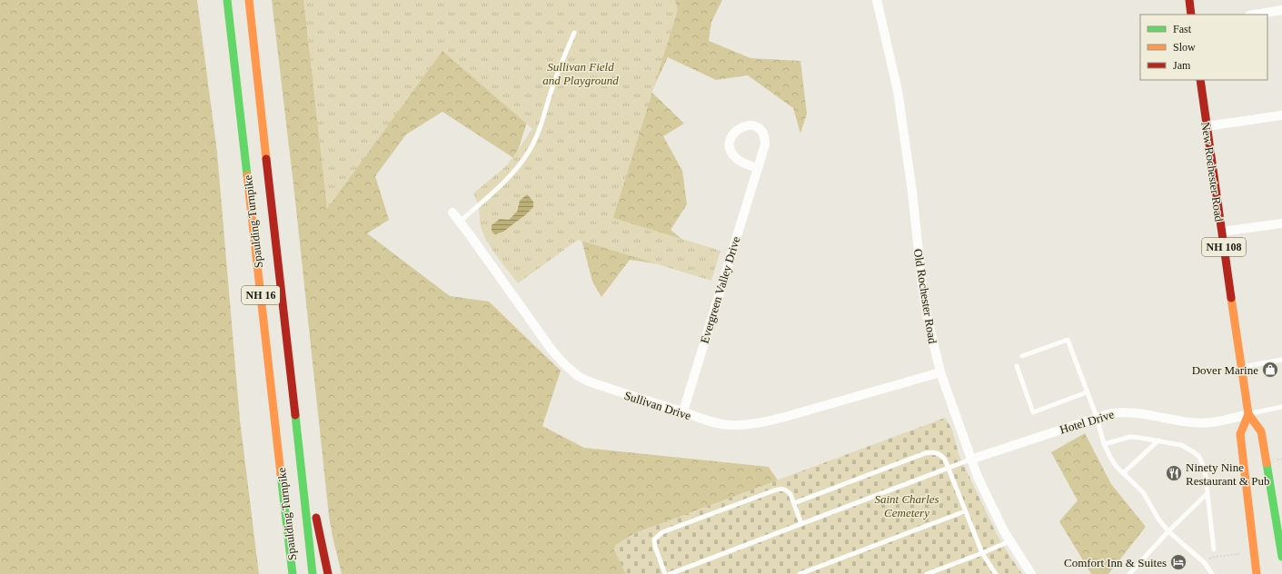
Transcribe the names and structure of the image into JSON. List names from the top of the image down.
{
  "streets": {
    "main road": [
      "New Rochester Road",
      "Spaulding Turnpike",
      "NH 108",
      "NH 16"
    ],
    "street": [
      "Evergreen Valley Drive",
      "Old Rochester Road",
      "Sullivan Drive",
      "Hotel Drive"
    ]
  },
  "crossings": [
    ["New Rochester Road", "Hotel Drive"],
    ["Evergreen Valley Drive", "Sullivan Drive"],
    ["Old Rochester Road", "Sullivan Drive"],
    ["Old Rochester Road", "Hotel Drive"]
  ],
  "parks": ["Sullivan Field and Playground", "Saint Charles Cemetery"],
  "places": {
    "shop": ["Dover Marine"],
    "restaurant": ["Ninety Nine Restaurant & Pub"],
    "hotel": ["Comfort Inn & Suites"]
  },
  "legend": ["Fast", "Slow", "Jam"]
}
